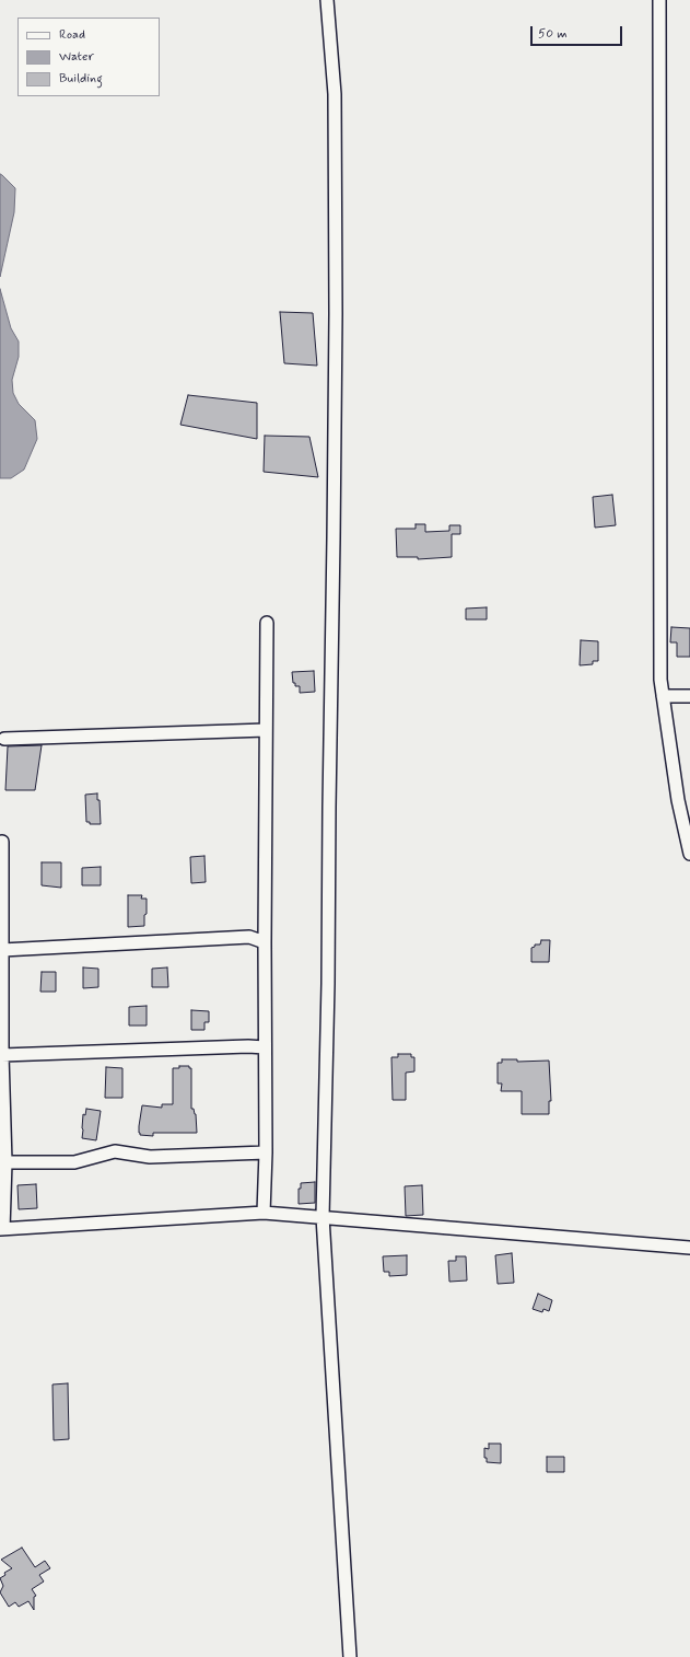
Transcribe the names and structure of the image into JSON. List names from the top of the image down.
{
  "legend": ["Road", "Water", "Building"],
  "scale_bar": "50 m"
}
